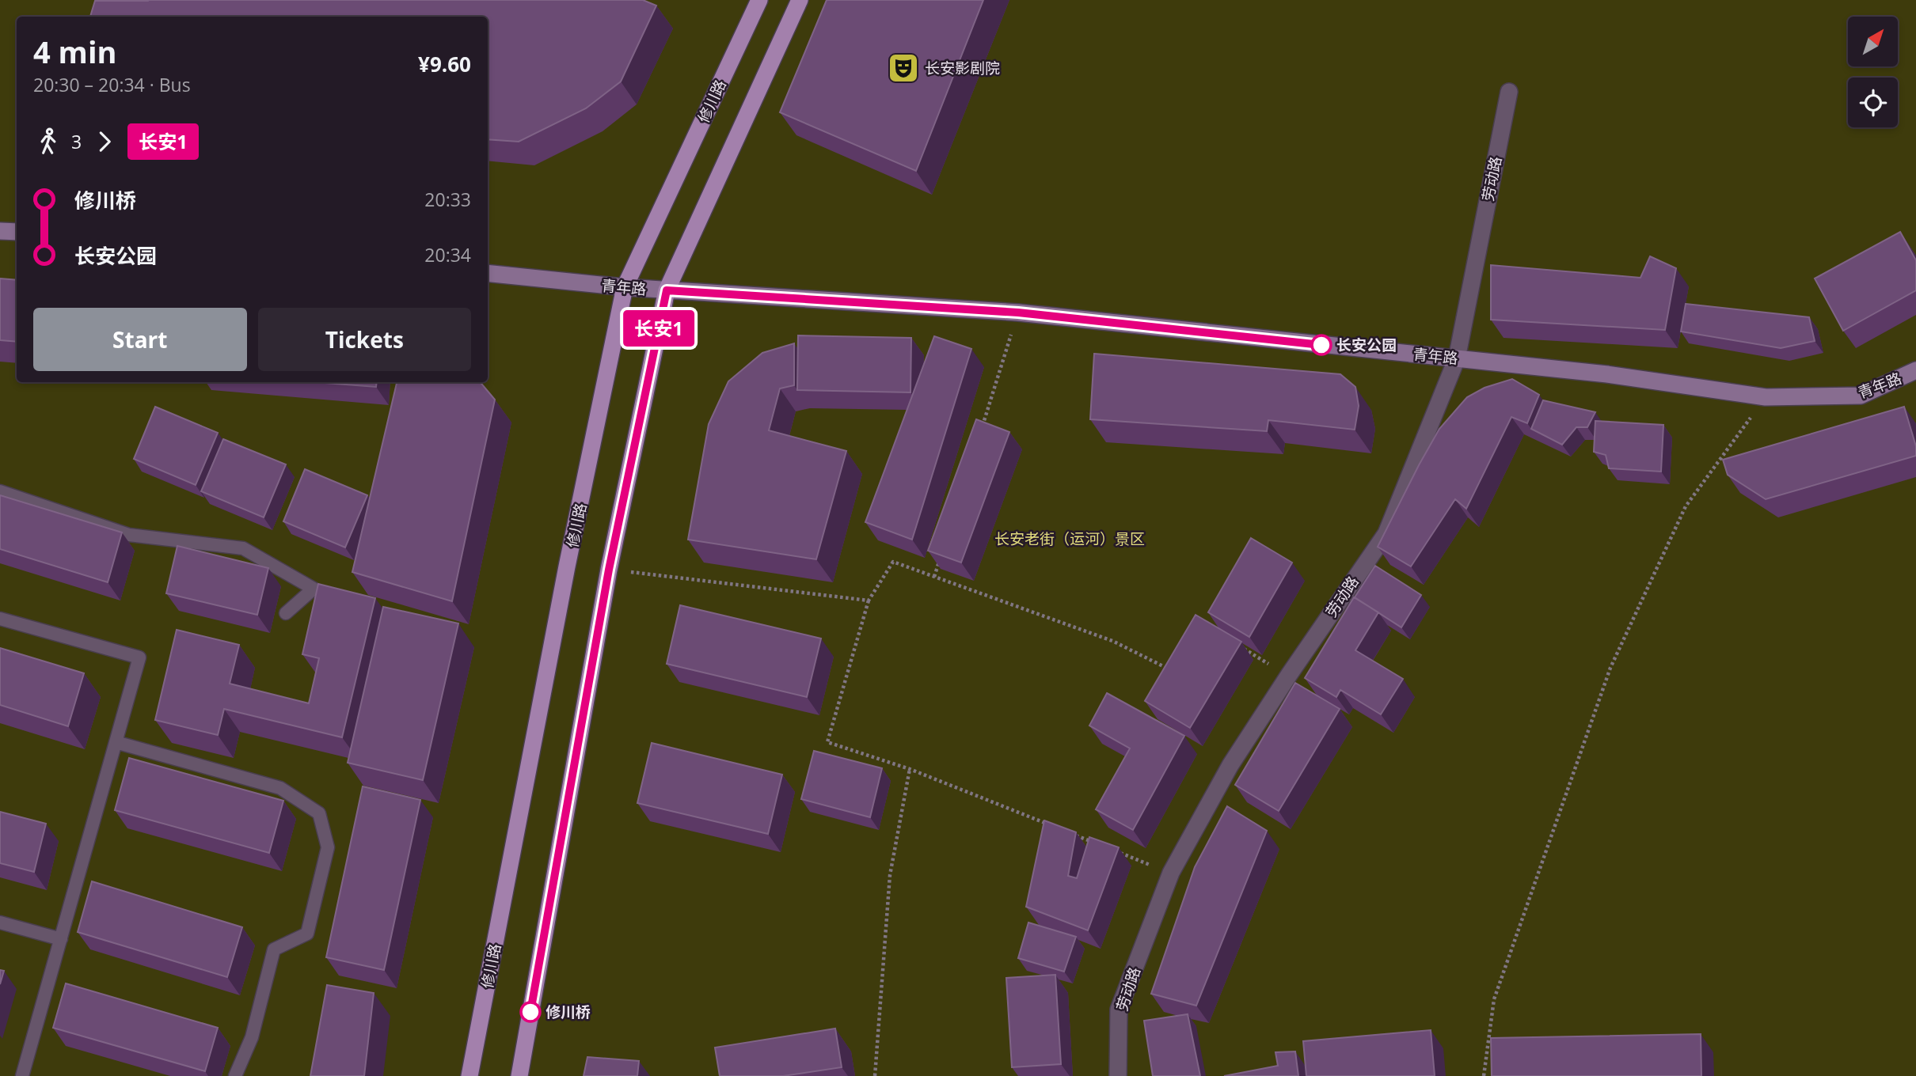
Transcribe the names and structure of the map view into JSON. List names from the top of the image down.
{
  "streets": {
    "main road": ["修川路"],
    "street": ["劳动路", "青年路"]
  },
  "crossings": [
    ["修川路", "青年路"],
    ["劳动路", "青年路"]
  ],
  "parks": ["长安老街（运河）景区"],
  "places": {
    "theatre": ["长安影剧院"],
    "other": ["长安公园", "修川桥"]
  },
  "lines": ["bus line 长安1"],
  "north": "top right",
  "page": {
    "on_map": "长安1",
    "heading": ["4 min", "20:30 – 20:34 · Bus", "¥9.60"],
    "legs": ["3", "长安1"],
    "list": [
      {
        "name": "修川桥",
        "value": "20:33"
      },
      {
        "name": "长安公园",
        "value": "20:34"
      }
    ],
    "buttons": ["Start", "Tickets"]
  }
}
